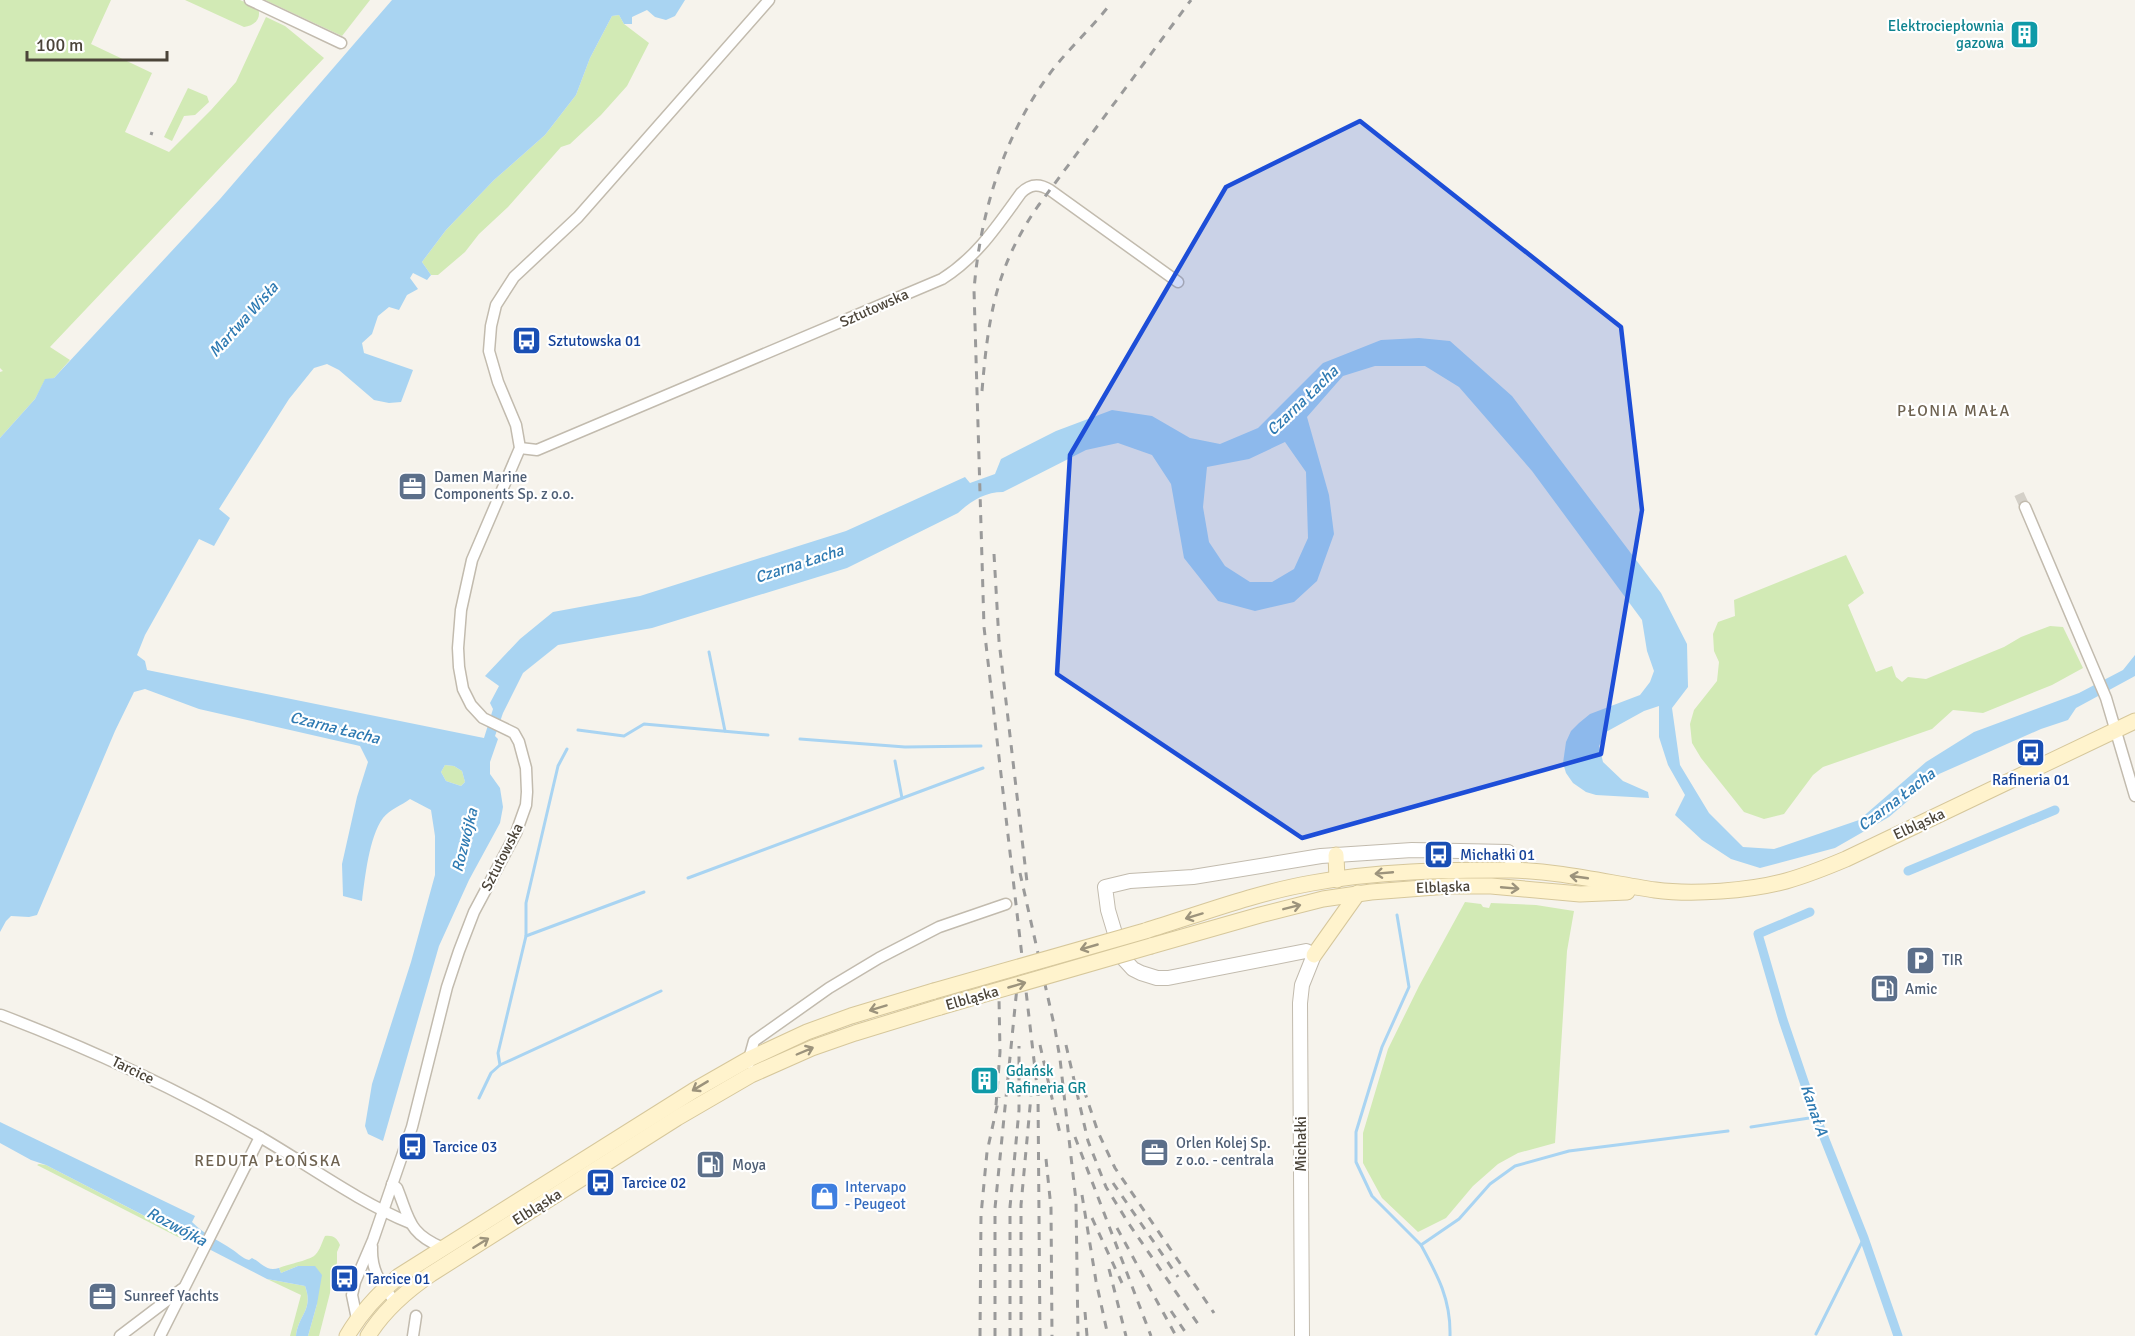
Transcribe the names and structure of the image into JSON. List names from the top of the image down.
{
  "streets": {
    "main road": ["Elbląska"],
    "street": ["Sztutowska", "Tarcice", "Michałki"]
  },
  "crossings": [
    ["Sztutowska", "Elbląska"],
    ["Sztutowska", "Tarcice"]
  ],
  "districts": ["PŁONIA MAŁA", "REDUTA PŁOŃSKA"],
  "water": [
    "Martwa Wisła",
    "Czarna Łacha",
    "Rozwójka",
    "Kanał A"
  ],
  "places": {
    "building": ["Elektrociepłownia gazowa", "Gdańsk Rafineria GR"],
    "bus stop": [
      "Sztutowska 01",
      "Rafineria 01",
      "Michałki 01",
      "Tarcice 03",
      "Tarcice 02",
      "Tarcice 01"
    ],
    "office": ["Damen Marine Components Sp. z o.o.", "Orlen Kolej Sp. z o.o. - centrala", "Sunreef Yachts"],
    "parking": ["TIR"],
    "fuel station": ["Amic", "Moya"],
    "shop": ["Intervapo - Peugeot"]
  },
  "scale_bar": "100 m"
}
